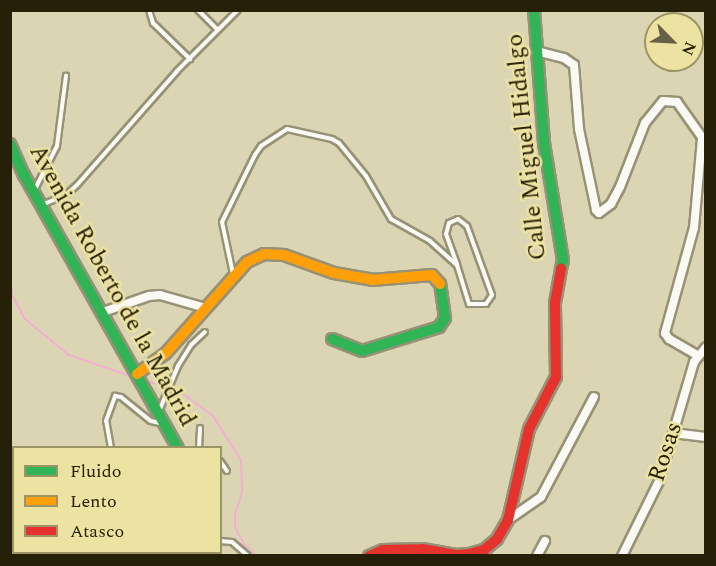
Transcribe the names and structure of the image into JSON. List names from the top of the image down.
{
  "streets": {
    "street": ["Calle Miguel Hidalgo", "Avenida Roberto de la Madrid", "Rosas"]
  },
  "legend": ["Fluido", "Lento", "Atasco"],
  "north": "bottom right"
}
